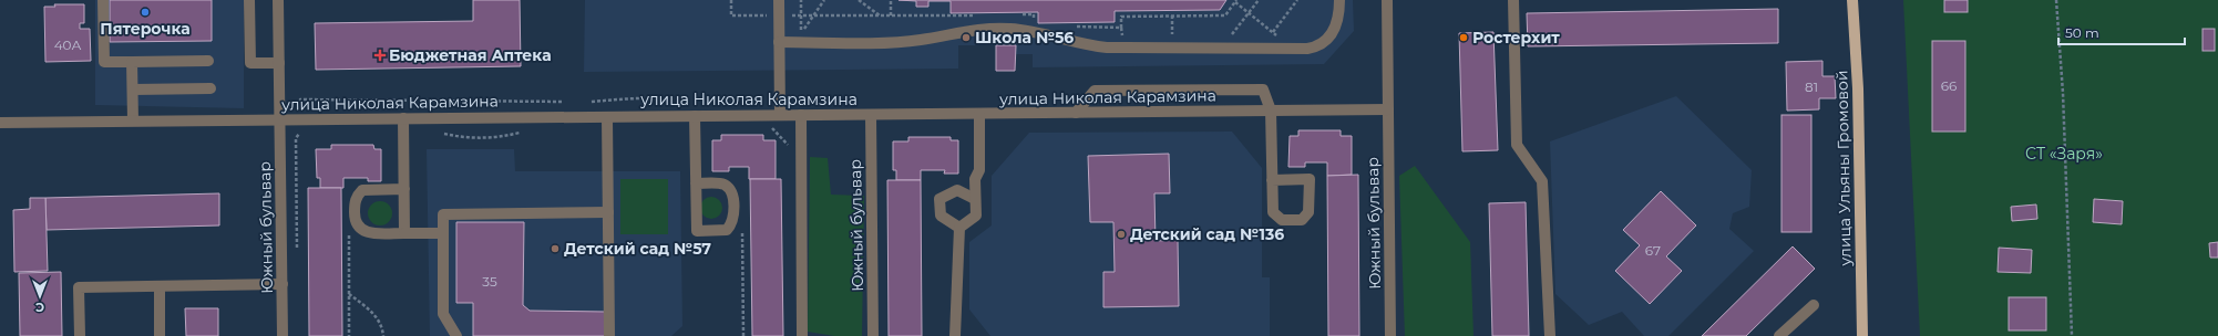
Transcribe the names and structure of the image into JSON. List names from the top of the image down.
{
  "streets": {
    "main road": ["улица Ульяны Громовой"],
    "street": ["улица Николая Карамзина", "Южный бульвар"]
  },
  "crossings": [
    ["улица Николая Карамзина", "Южный бульвар"]
  ],
  "parks": ["СТ «Заря»"],
  "places": {
    "other": [
      "Пятерочка",
      "Школа №56",
      "Ростерхит",
      "Детский сад №136",
      "Детский сад №57"
    ],
    "health": ["Бюджетная Аптека"]
  },
  "house_numbers": [
    "40А",
    "66",
    "81",
    "67",
    "35"
  ],
  "scale_bar": "50 m",
  "north": "bottom"
}
